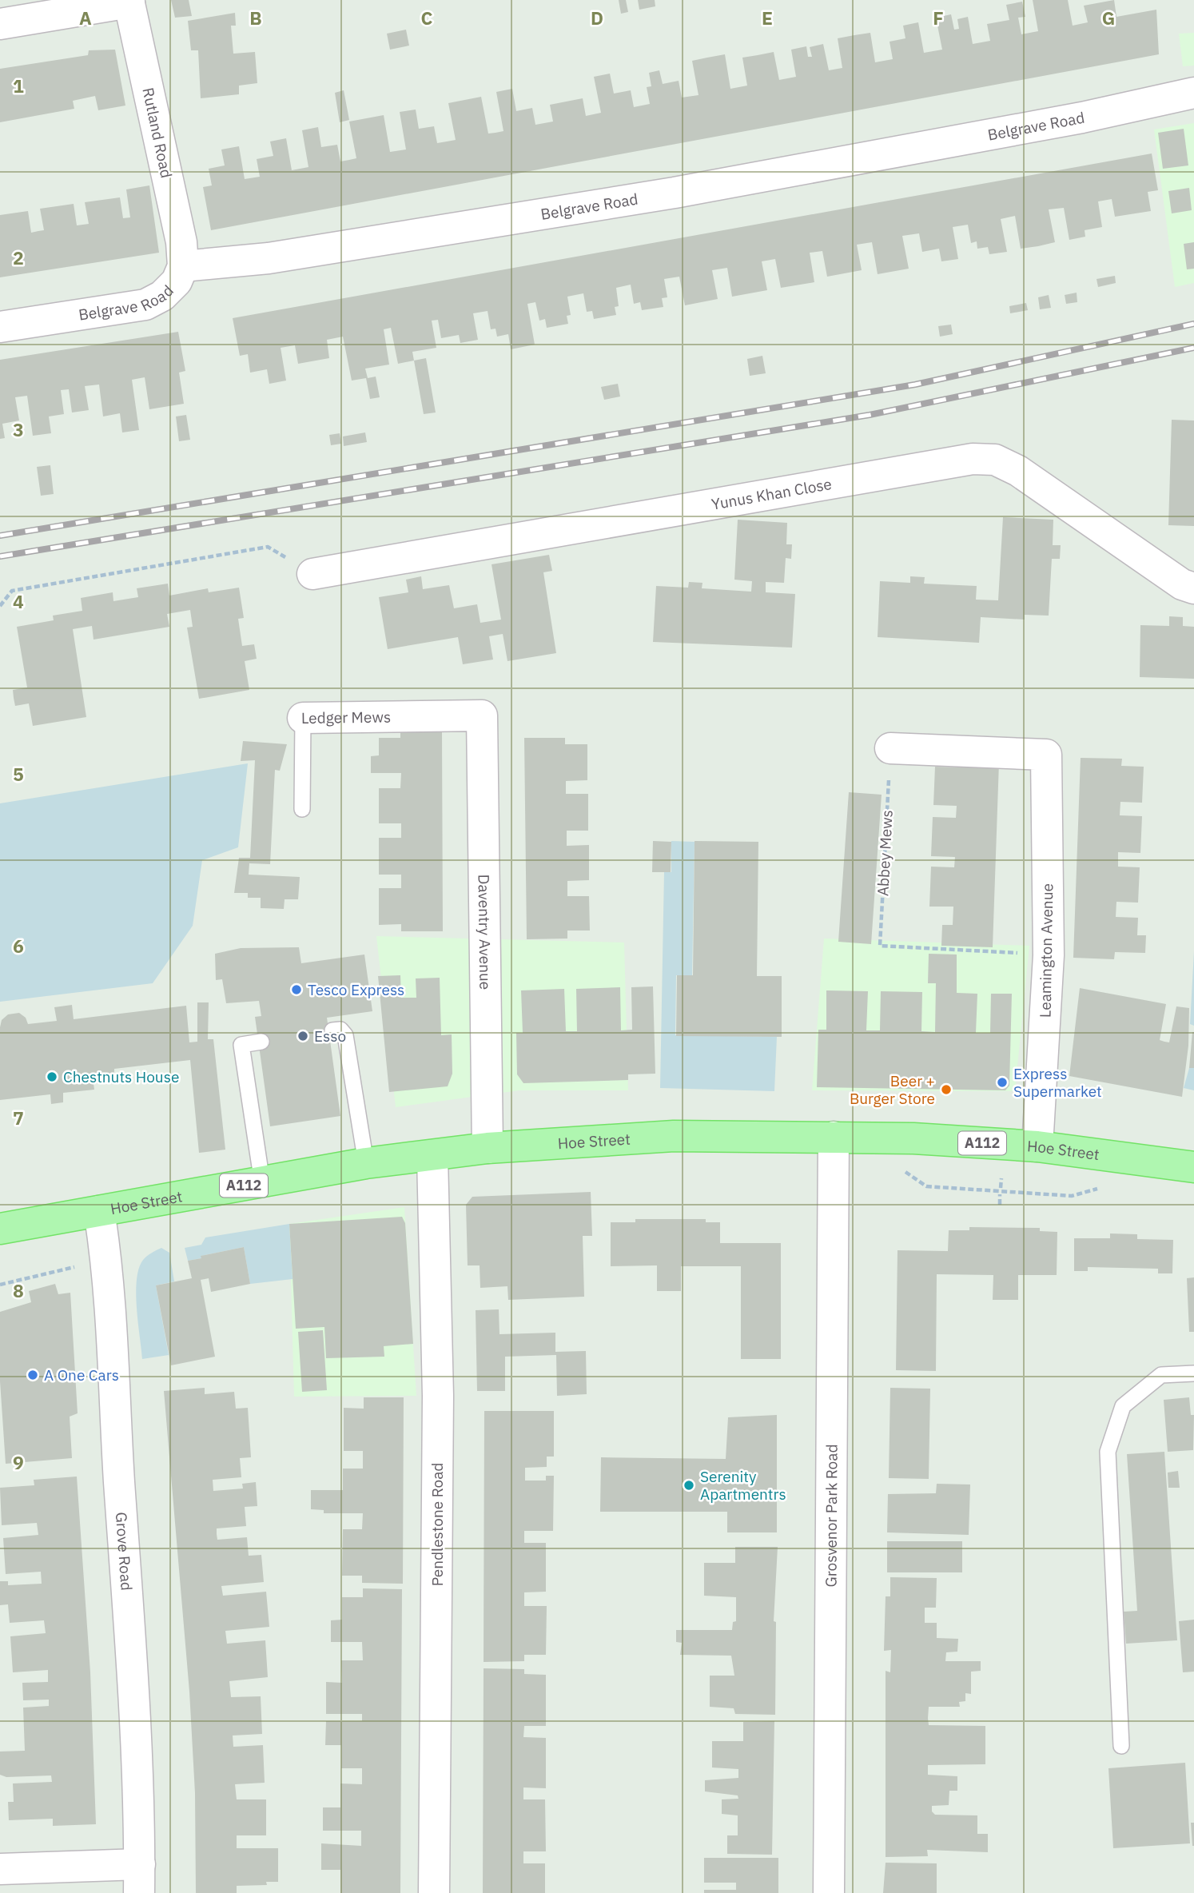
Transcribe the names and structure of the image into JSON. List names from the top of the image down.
{
  "streets": {
    "main road": ["Hoe Street", "A112"],
    "street": [
      "Belgrave Road",
      "Rutland Road",
      "Yunus Khan Close",
      "Ledger Mews",
      "Daventry Avenue",
      "Leamington Avenue",
      "Grosvenor Park Road",
      "Pendlestone Road",
      "Grove Road"
    ],
    "path": ["Abbey Mews"]
  },
  "crossings": [
    ["Belgrave Road", "Rutland Road"],
    ["Ledger Mews", "Daventry Avenue"],
    ["Abbey Mews", "Leamington Avenue"],
    ["Daventry Avenue", "Hoe Street"],
    ["Leamington Avenue", "Hoe Street"],
    ["Hoe Street", "Grosvenor Park Road"],
    ["Hoe Street", "Pendlestone Road"],
    ["Hoe Street", "Grove Road"]
  ],
  "places": [
    "Tesco Express",
    "Esso",
    "Chestnuts House",
    "Express Supermarket",
    "Beer + Burger Store",
    "A One Cars",
    "Serenity Apartmentrs"
  ],
  "grid": {
    "columns": [
      "A",
      "B",
      "C",
      "D",
      "E",
      "F",
      "G"
    ],
    "rows": [
      "1",
      "2",
      "3",
      "4",
      "5",
      "6",
      "7",
      "8",
      "9"
    ]
  }
}
